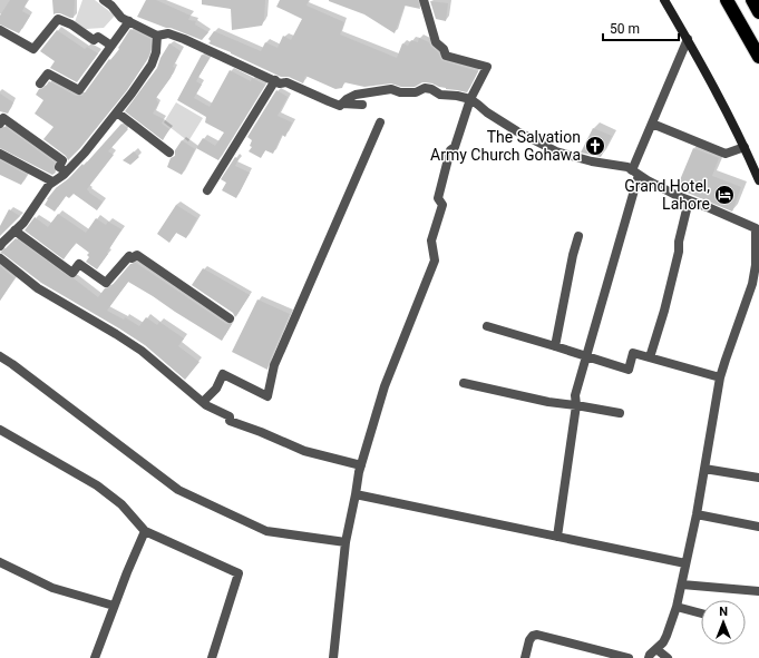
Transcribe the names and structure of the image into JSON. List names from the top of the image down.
{
  "places": {
    "church": ["The Salvation Army Church Gohawa"],
    "hotel": ["Grand Hotel, Lahore"]
  },
  "scale_bar": "50 m",
  "north": "top"
}
